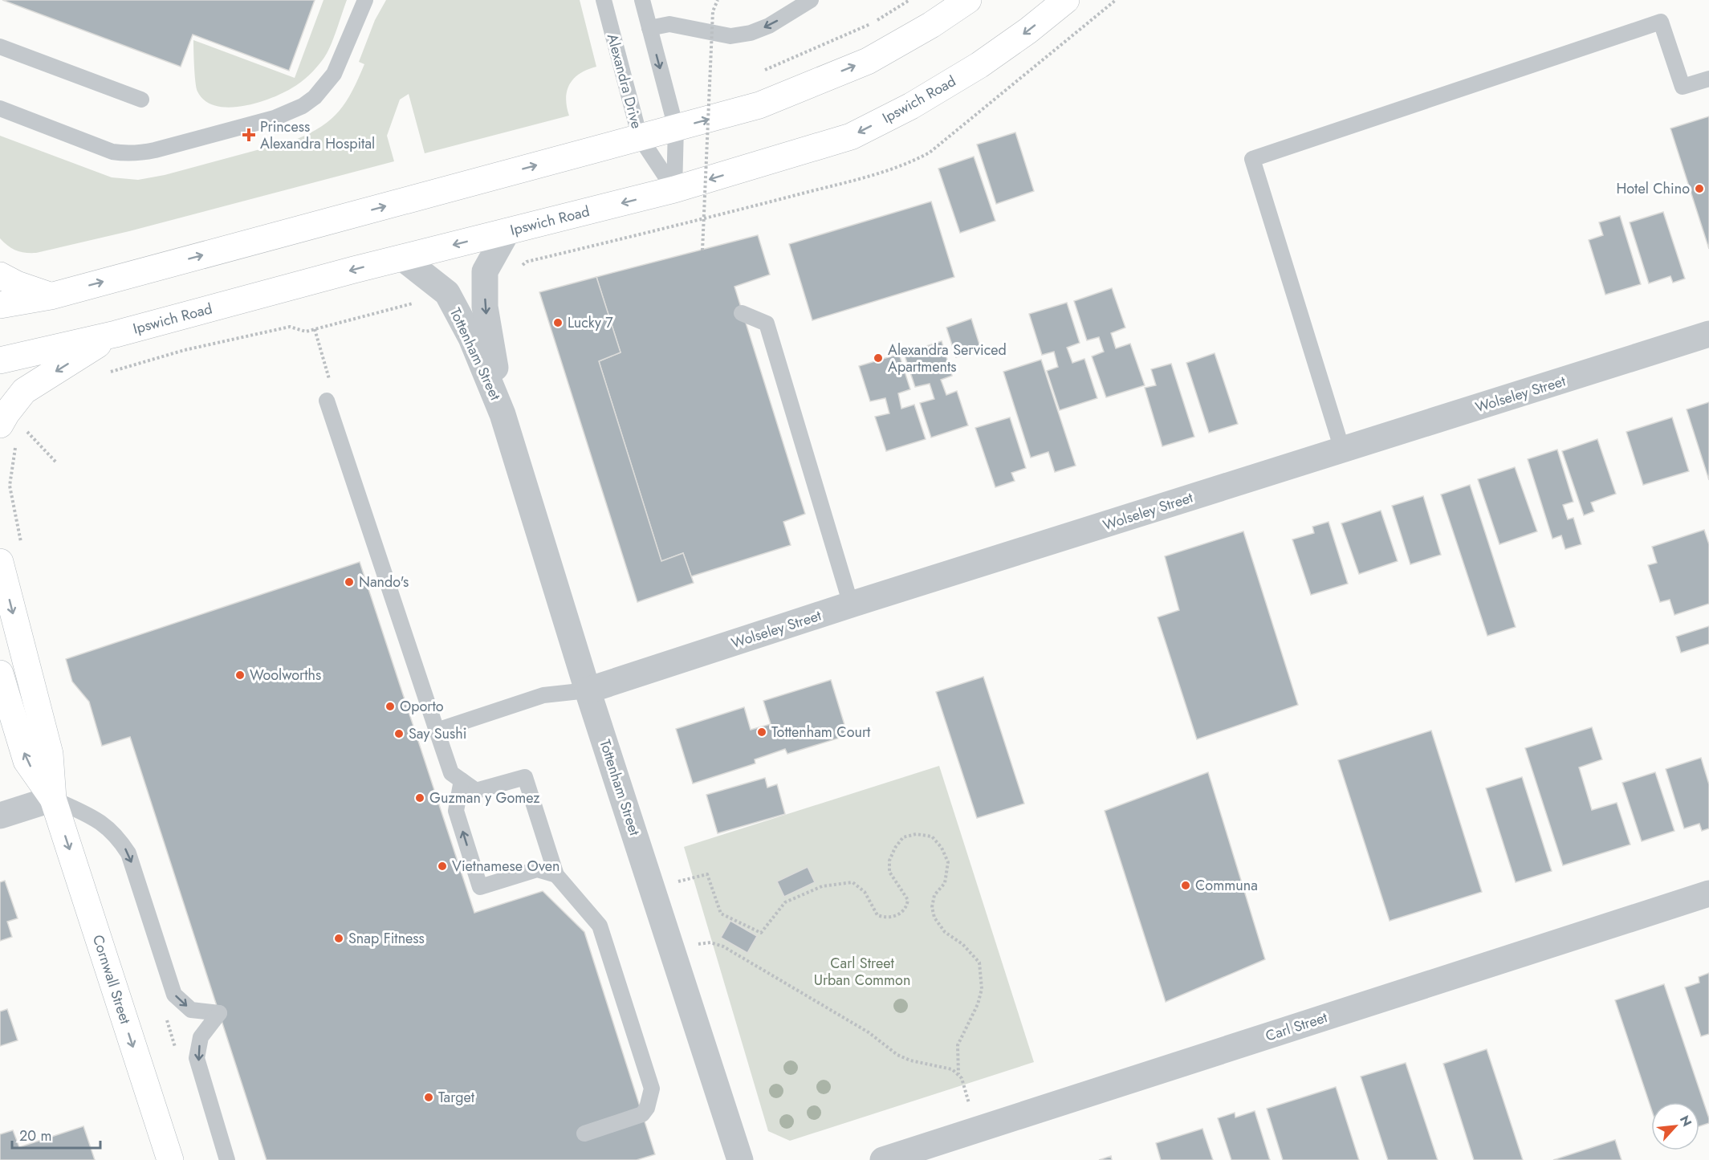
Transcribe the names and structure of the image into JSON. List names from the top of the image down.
{
  "streets": {
    "main road": ["Ipswich Road", "Cornwall Street"],
    "street": ["Tottenham Street", "Wolseley Street", "Carl Street"],
    "lane": ["Alexandra Drive"]
  },
  "crossings": [
    ["Alexandra Drive", "Ipswich Road"],
    ["Ipswich Road", "Tottenham Street"],
    ["Tottenham Street", "Wolseley Street"]
  ],
  "parks": ["Carl Street Urban Common"],
  "places": {
    "health": ["Princess Alexandra Hospital"],
    "other": [
      "Hotel Chino",
      "Lucky 7",
      "Alexandra Serviced Apartments",
      "Nando's",
      "Woolworths",
      "Oporto",
      "Tottenham Court",
      "Say Sushi",
      "Guzman y Gomez",
      "Vietnamese Oven",
      "Communa",
      "Snap Fitness",
      "Target"
    ]
  },
  "scale_bar": "20 m",
  "north": "top right"
}
